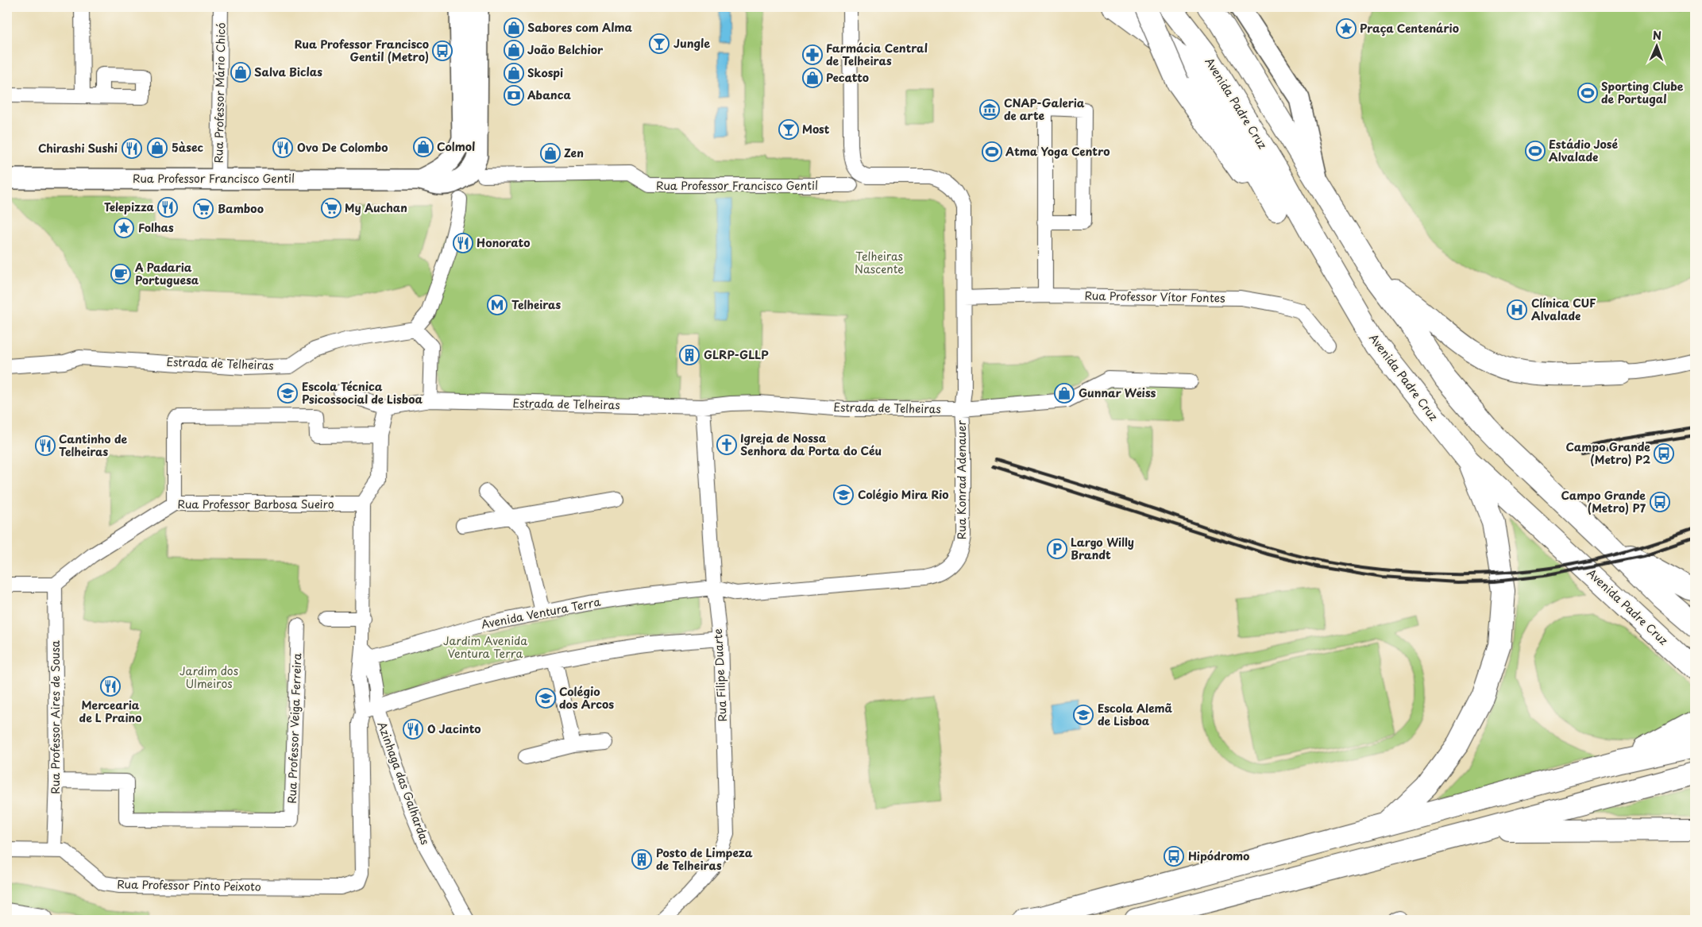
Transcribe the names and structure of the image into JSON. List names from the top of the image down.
{
  "streets": {
    "highway": ["Avenida Padre Cruz"],
    "street": [
      "Rua Professor Mário Chicó",
      "Rua Professor Francisco Gentil",
      "Rua Professor Vítor Fontes",
      "Estrada de Telheiras",
      "Rua Konrad Adenauer",
      "Rua Professor Barbosa Sueiro",
      "Avenida Ventura Terra",
      "Rua Filipe Duarte",
      "Rua Professor Aires de Sousa",
      "Rua Professor Veiga Ferreira",
      "Azinhaga das Galhardas",
      "Rua Professor Pinto Peixoto"
    ]
  },
  "crossings": [
    ["Rua Professor Mário Chicó", "Rua Professor Francisco Gentil"],
    ["Estrada de Telheiras", "Rua Konrad Adenauer"],
    ["Estrada de Telheiras", "Rua Filipe Duarte"],
    ["Rua Konrad Adenauer", "Avenida Ventura Terra"],
    ["Rua Konrad Adenauer", "Rua Filipe Duarte"],
    ["Rua Professor Barbosa Sueiro", "Rua Professor Aires de Sousa"],
    ["Rua Professor Barbosa Sueiro", "Azinhaga das Galhardas"],
    ["Avenida Ventura Terra", "Rua Filipe Duarte"],
    ["Avenida Ventura Terra", "Azinhaga das Galhardas"],
    ["Rua Professor Aires de Sousa", "Rua Professor Veiga Ferreira"],
    ["Rua Professor Aires de Sousa", "Rua Professor Pinto Peixoto"],
    ["Azinhaga das Galhardas", "Rua Professor Pinto Peixoto"]
  ],
  "parks": ["Telheiras Nascente", "Jardim Avenida Ventura Terra", "Jardim dos Ulmeiros"],
  "places": {
    "shop": [
      "Sabores com Alma",
      "João Belchior",
      "Salva Biclas",
      "Skospi",
      "Pecatto",
      "Colmol",
      "5àsec",
      "Zen",
      "Gunnar Weiss"
    ],
    "place": ["Praça Centenário", "Folhas"],
    "bar": ["Jungle", "Most"],
    "bus stop": [
      "Rua Professor Francisco Gentil (Metro)",
      "Campo Grande (Metro) P2",
      "Campo Grande (Metro) P7",
      "Hipódromo"
    ],
    "pharmacy": ["Farmácia Central de Telheiras"],
    "sports": ["Sporting Clube de Portugal", "Estádio José Alvalade", "Atma Yoga Centro"],
    "bank": ["Abanca"],
    "museum": ["CNAP-Galeria de arte"],
    "restaurant": [
      "Ovo De Colombo",
      "Chirashi Sushi",
      "Telepizza",
      "Honorato",
      "Cantinho de Telheiras",
      "Mercearia de L Praino",
      "O Jacinto"
    ],
    "supermarket": ["My Auchan", "Bamboo"],
    "cafe": ["A Padaria Portuguesa"],
    "metro station": ["Telheiras"],
    "hospital": ["Clínica CUF Alvalade"],
    "building": ["GLRP-GLLP", "Posto de Limpeza de Telheiras"],
    "school or university": [
      "Escola Técnica Psicossocial de Lisboa",
      "Colégio Mira Rio",
      "Colégio dos Arcos",
      "Escola Alemã de Lisboa"
    ],
    "church": ["Igreja de Nossa Senhora da Porta do Céu"],
    "parking": ["Largo Willy Brandt"]
  },
  "north": "top"
}
